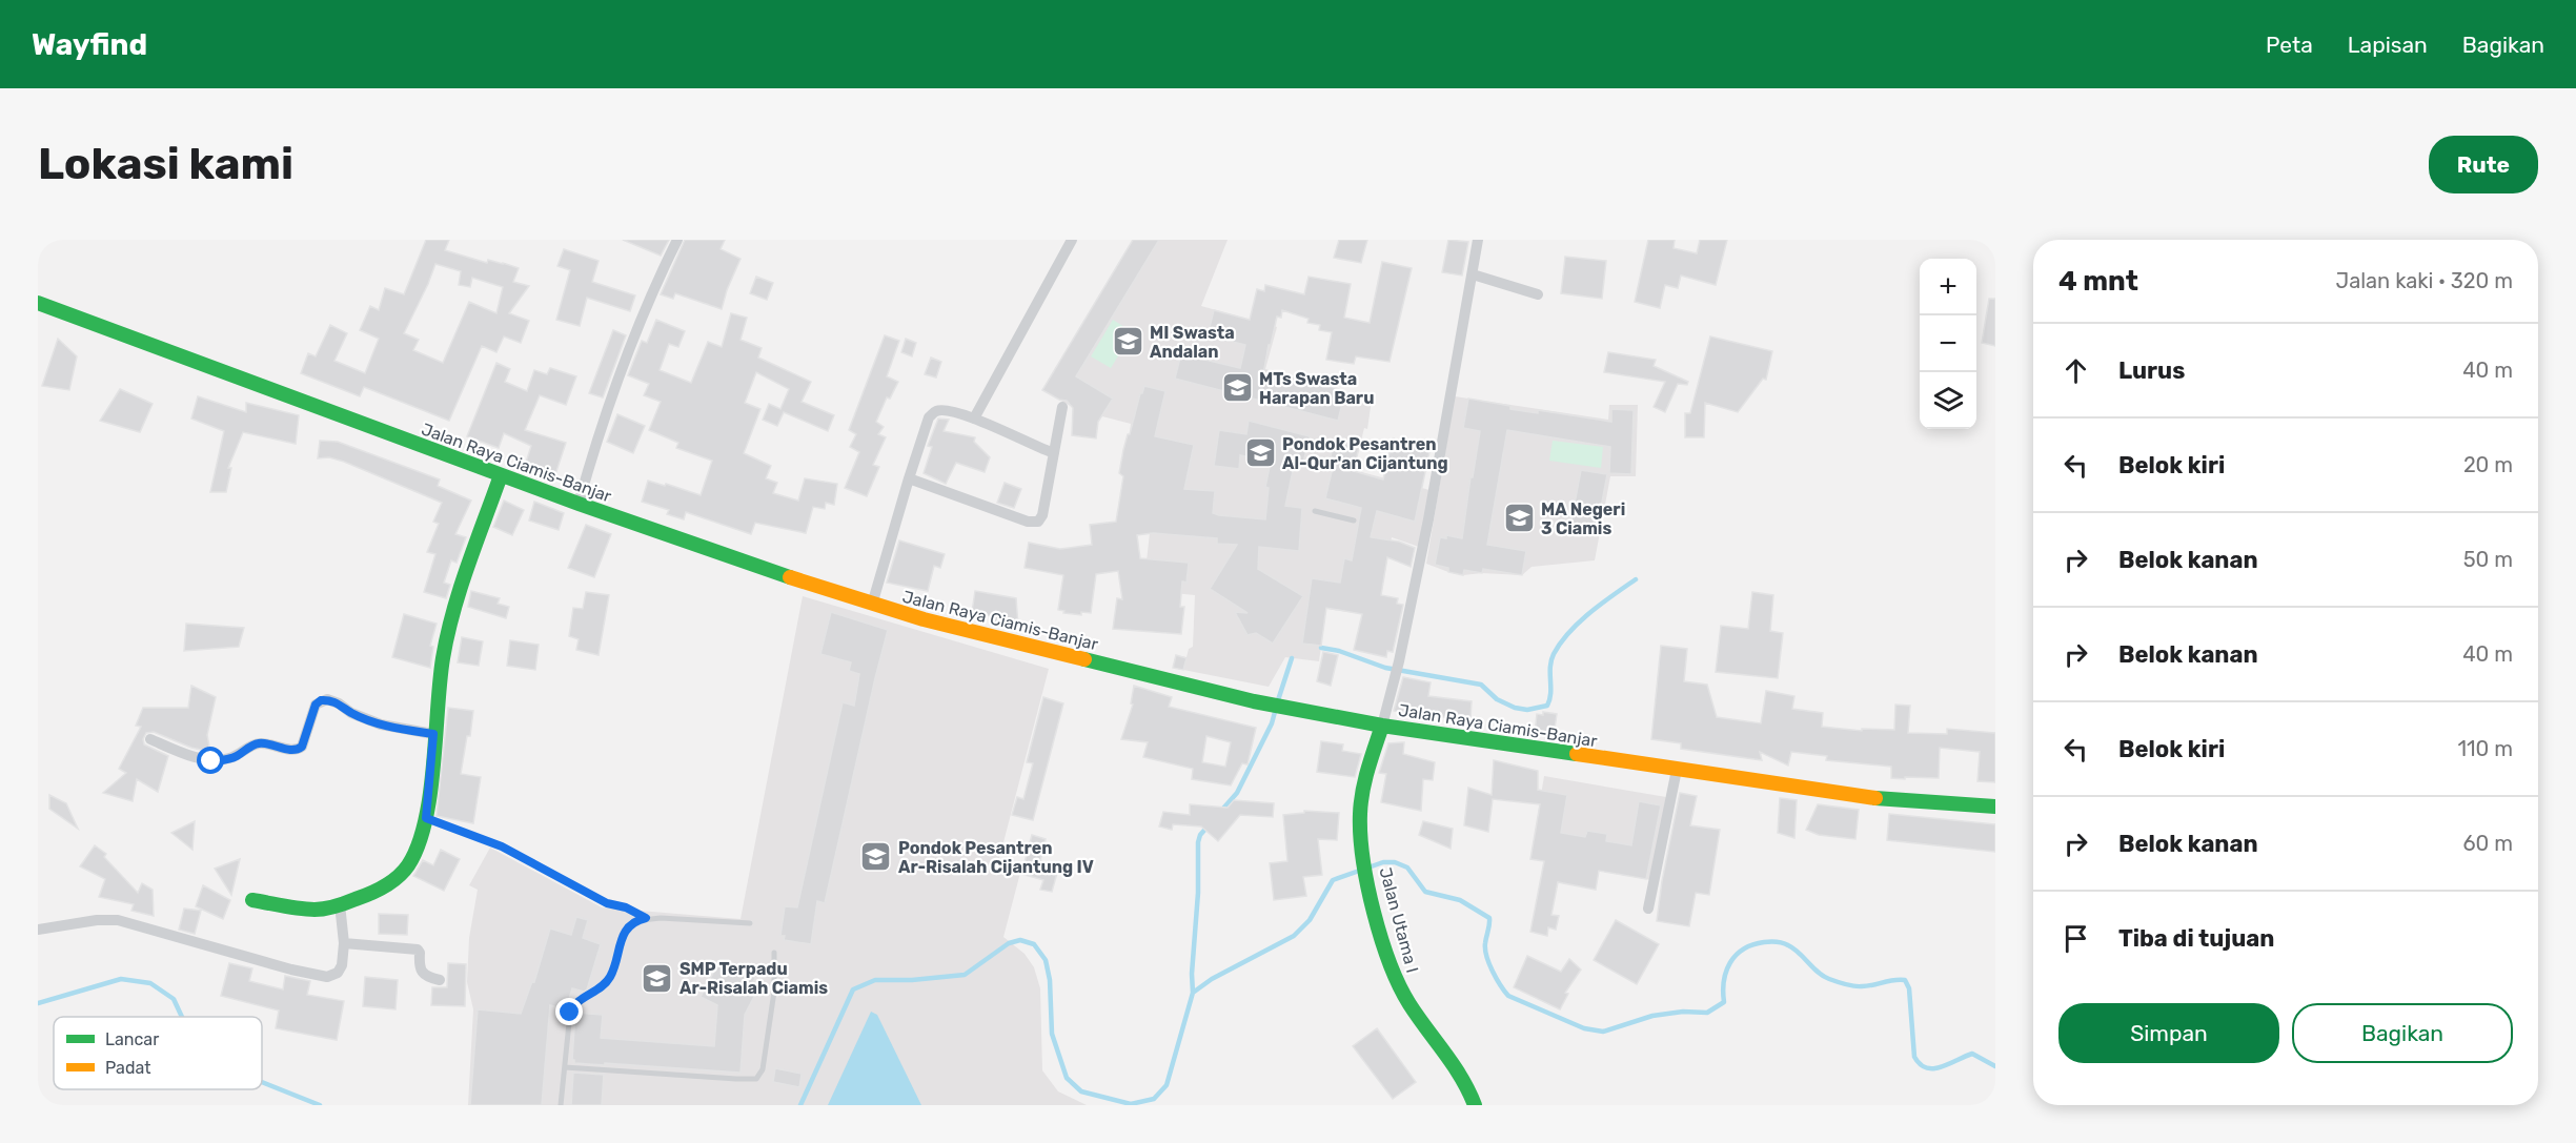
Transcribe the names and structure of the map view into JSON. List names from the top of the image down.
{
  "streets": {
    "main road": ["Jalan Raya Ciamis-Banjar", "Jalan Utama I"]
  },
  "crossings": [
    ["Jalan Raya Ciamis-Banjar", "Jalan Utama I"]
  ],
  "places": {
    "school or university": [
      "MI Swasta Andalan",
      "MTs Swasta Harapan Baru",
      "Pondok Pesantren Al-Qur'an Cijantung",
      "MA Negeri 3 Ciamis",
      "Pondok Pesantren Ar-Risalah Cijantung IV",
      "SMP Terpadu Ar-Risalah Ciamis"
    ]
  },
  "legend": ["Lancar", "Padat"],
  "page": {
    "header": "Wayfind",
    "nav": ["Peta", "Lapisan", "Bagikan"],
    "buttons": [
      "Rute",
      ["Simpan", "Bagikan"]
    ],
    "title": "Lokasi kami",
    "heading": ["4 mnt", "Jalan kaki · 320 m"],
    "map_buttons": ["+", "−"],
    "list": [
      ["Lurus", "40 m"],
      ["Belok kiri", "20 m"],
      ["Belok kanan", "50 m"],
      ["Belok kanan", "40 m"],
      ["Belok kiri", "110 m"],
      ["Belok kanan", "60 m"],
      "Tiba di tujuan"
    ]
  }
}
